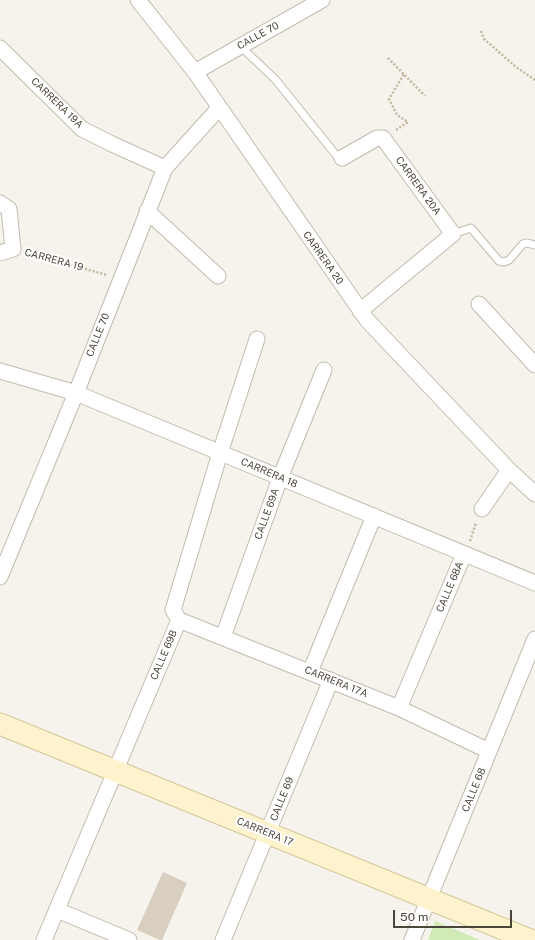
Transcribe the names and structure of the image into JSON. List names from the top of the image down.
{
  "streets": {
    "main road": ["CARRERA 17"],
    "street": [
      "CALLE 70",
      "CARRERA 19A",
      "CARRERA 20A",
      "CARRERA 20",
      "CARRERA 19",
      "CARRERA 18",
      "CALLE 69A",
      "CALLE 68A",
      "CALLE 69B",
      "CARRERA 17A",
      "CALLE 68",
      "CALLE 69"
    ]
  },
  "crossings": [
    ["CALLE 70", "CARRERA 19A"],
    ["CALLE 70", "CARRERA 20"],
    ["CALLE 70", "CARRERA 19"],
    ["CALLE 70", "CARRERA 18"],
    ["CARRERA 18", "CALLE 69A"],
    ["CARRERA 18", "CALLE 68A"],
    ["CARRERA 18", "CALLE 69B"],
    ["CALLE 69A", "CARRERA 17A"],
    ["CALLE 68A", "CARRERA 17A"],
    ["CALLE 69B", "CARRERA 17A"],
    ["CALLE 69B", "CARRERA 17"],
    ["CARRERA 17A", "CALLE 68"],
    ["CARRERA 17A", "CALLE 69"],
    ["CALLE 68", "CARRERA 17"],
    ["CALLE 69", "CARRERA 17"]
  ],
  "scale_bar": "50 m"
}
